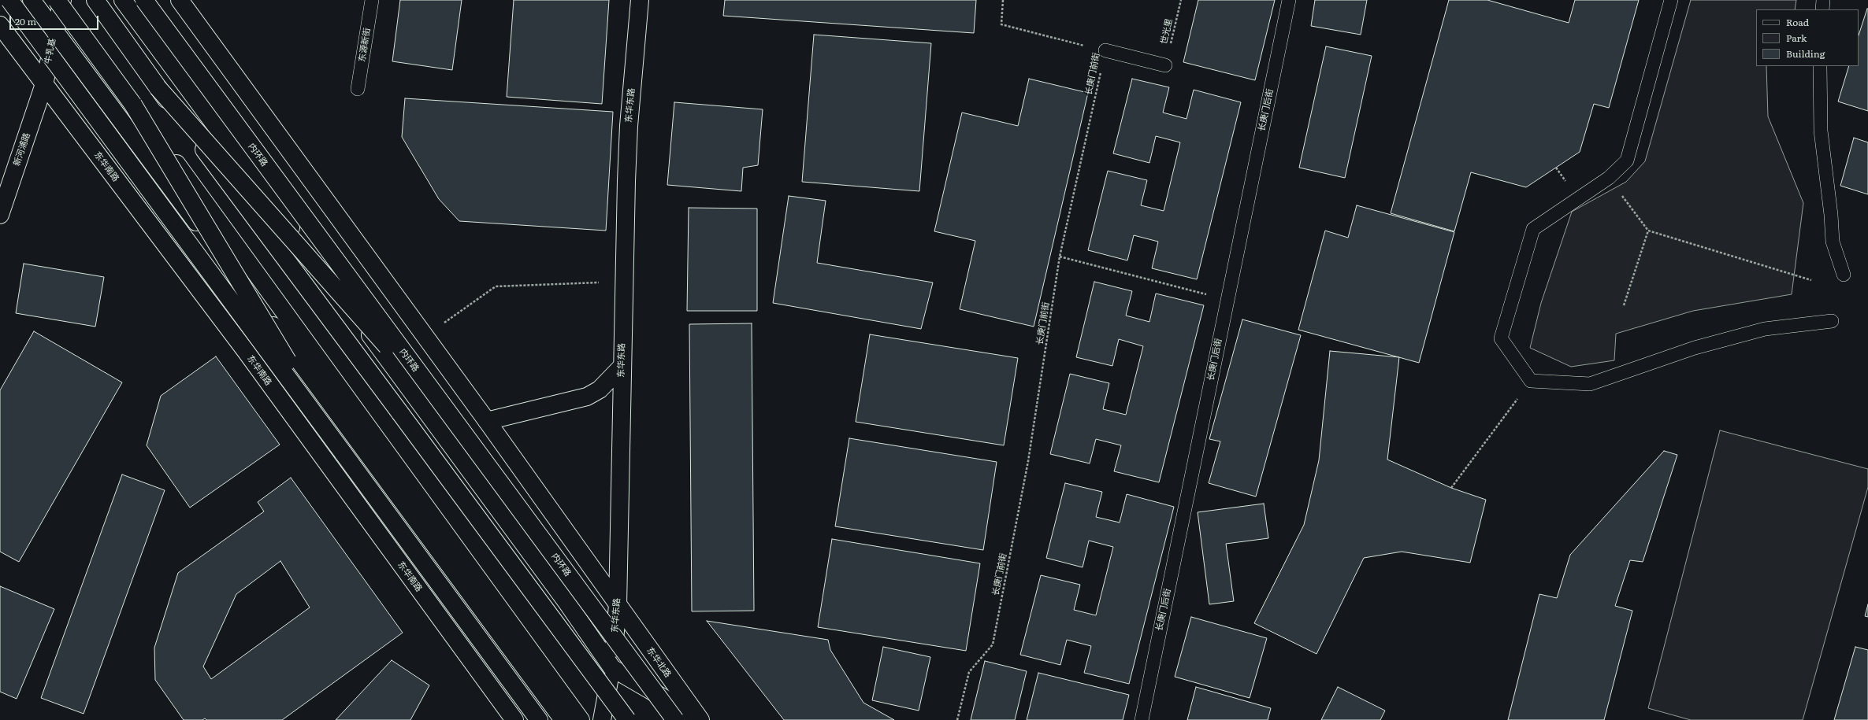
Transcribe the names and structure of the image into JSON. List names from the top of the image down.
{
  "streets": {
    "main road": [
      "牛乳基",
      "东华东路",
      "新河浦路",
      "内环路",
      "东华南路",
      "东华北路"
    ],
    "lane": ["东源新街", "长庚门后街"],
    "path": ["世光里", "长庚门前街"]
  },
  "crossings": [
    ["牛乳基", "新河浦路"],
    ["牛乳基", "东华南路"],
    ["东华东路", "东华北路"],
    ["新河浦路", "东华南路"]
  ],
  "legend": ["Road", "Park", "Building"],
  "scale_bar": "20 m"
}
